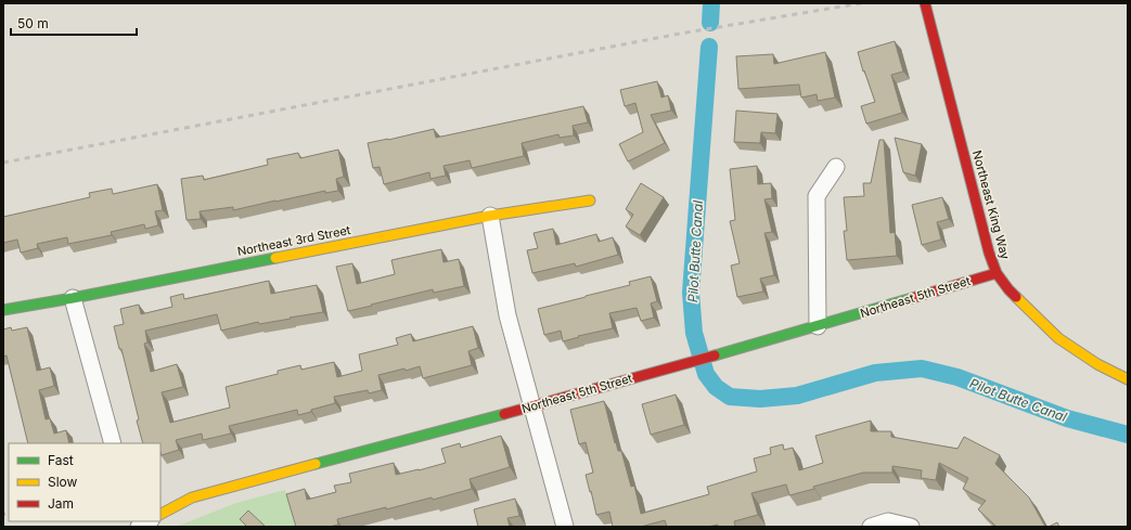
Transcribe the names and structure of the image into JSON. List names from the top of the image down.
{
  "streets": {
    "street": ["Northeast King Way", "Northeast 3rd Street", "Northeast 5th Street"]
  },
  "crossings": [
    ["Northeast King Way", "Northeast 5th Street"]
  ],
  "water": ["Pilot Butte Canal"],
  "legend": ["Fast", "Slow", "Jam"],
  "scale_bar": "50 m"
}
